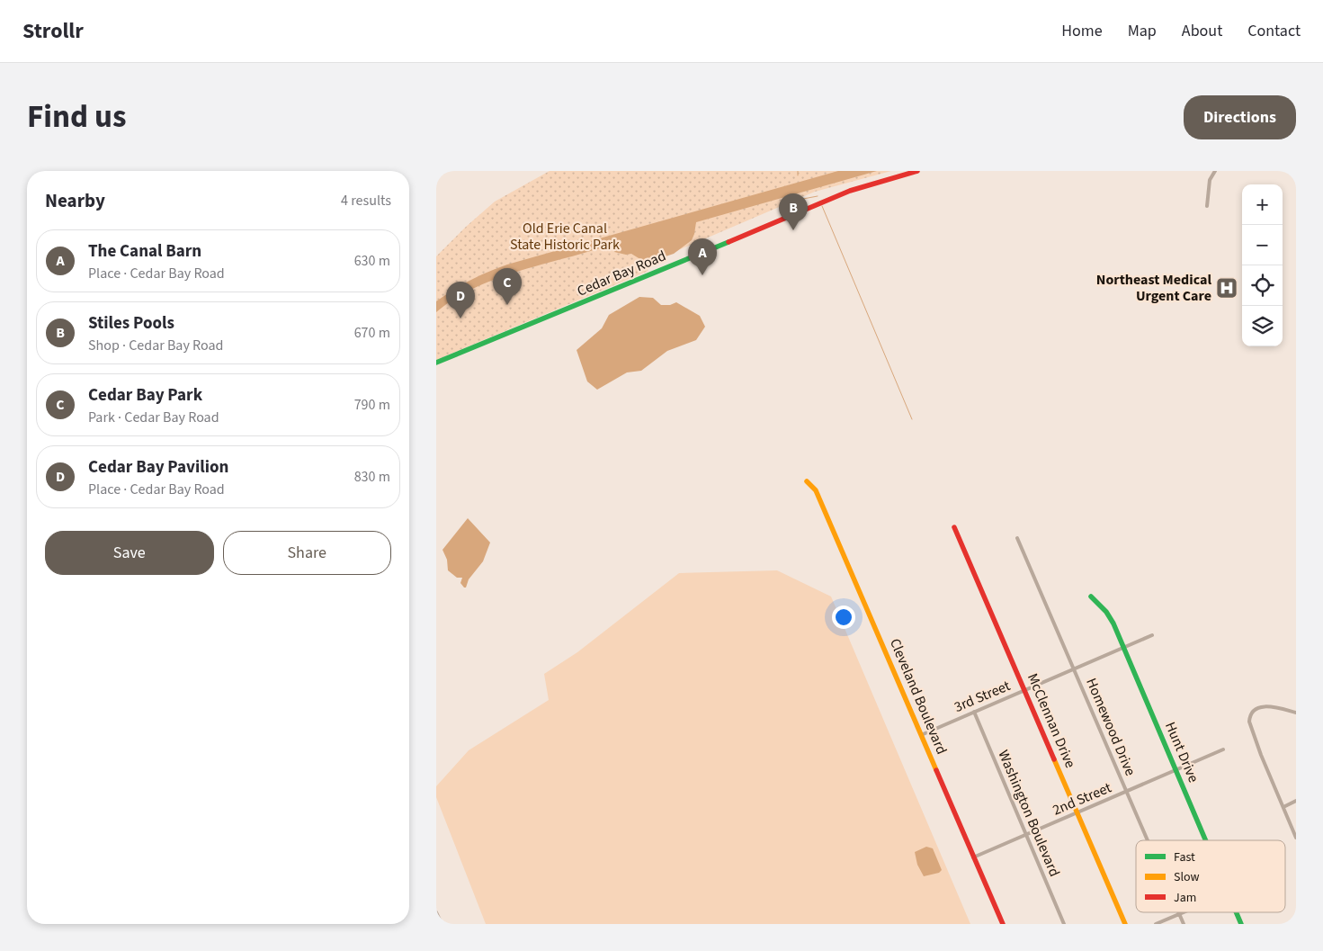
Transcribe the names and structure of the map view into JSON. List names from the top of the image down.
{
  "streets": {
    "street": [
      "Cedar Bay Road",
      "Cleveland Boulevard",
      "3rd Street",
      "McClennan Drive",
      "Homewood Drive",
      "Hunt Drive",
      "2nd Street",
      "Washington Boulevard"
    ]
  },
  "crossings": [
    ["Cleveland Boulevard", "3rd Street"],
    ["Cleveland Boulevard", "2nd Street"],
    ["3rd Street", "McClennan Drive"],
    ["3rd Street", "Homewood Drive"],
    ["3rd Street", "Hunt Drive"],
    ["3rd Street", "Washington Boulevard"],
    ["McClennan Drive", "2nd Street"],
    ["Homewood Drive", "2nd Street"],
    ["Hunt Drive", "2nd Street"],
    ["2nd Street", "Washington Boulevard"]
  ],
  "parks": ["Old Erie Canal State Historic Park"],
  "places": {
    "hospital": ["Northeast Medical Urgent Care"]
  },
  "legend": ["Fast", "Slow", "Jam"],
  "page": {
    "header": "Strollr",
    "nav": [
      "Home",
      "Map",
      "About",
      "Contact"
    ],
    "title": "Find us",
    "buttons": [
      "Directions",
      ["Save", "Share"]
    ],
    "heading": ["Nearby", "4 results"],
    "map_buttons": ["+", "−"],
    "pins": [
      "B",
      "A",
      "C",
      "D"
    ],
    "list": [
      {
        "mark": "A",
        "name": "The Canal Barn",
        "note": "Place · Cedar Bay Road",
        "value": "630 m"
      },
      {
        "mark": "B",
        "name": "Stiles Pools",
        "note": "Shop · Cedar Bay Road",
        "value": "670 m"
      },
      {
        "mark": "C",
        "name": "Cedar Bay Park",
        "note": "Park · Cedar Bay Road",
        "value": "790 m"
      },
      {
        "mark": "D",
        "name": "Cedar Bay Pavilion",
        "note": "Place · Cedar Bay Road",
        "value": "830 m"
      }
    ]
  }
}
